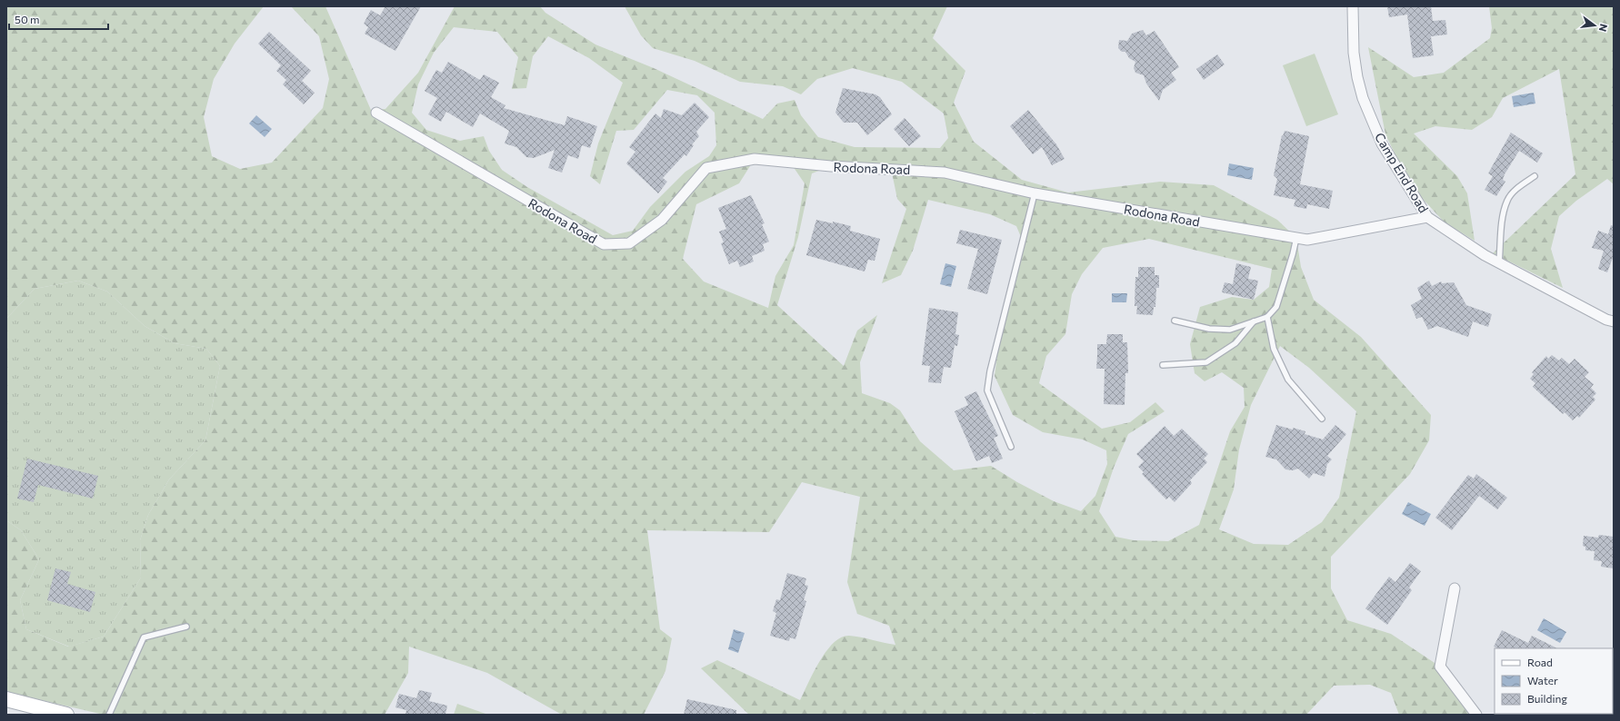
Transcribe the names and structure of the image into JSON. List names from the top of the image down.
{
  "streets": {
    "street": ["Rodona Road", "Camp End Road"]
  },
  "crossings": [
    ["Rodona Road", "Camp End Road"]
  ],
  "legend": ["Road", "Water", "Building"],
  "scale_bar": "50 m",
  "north": "right"
}
